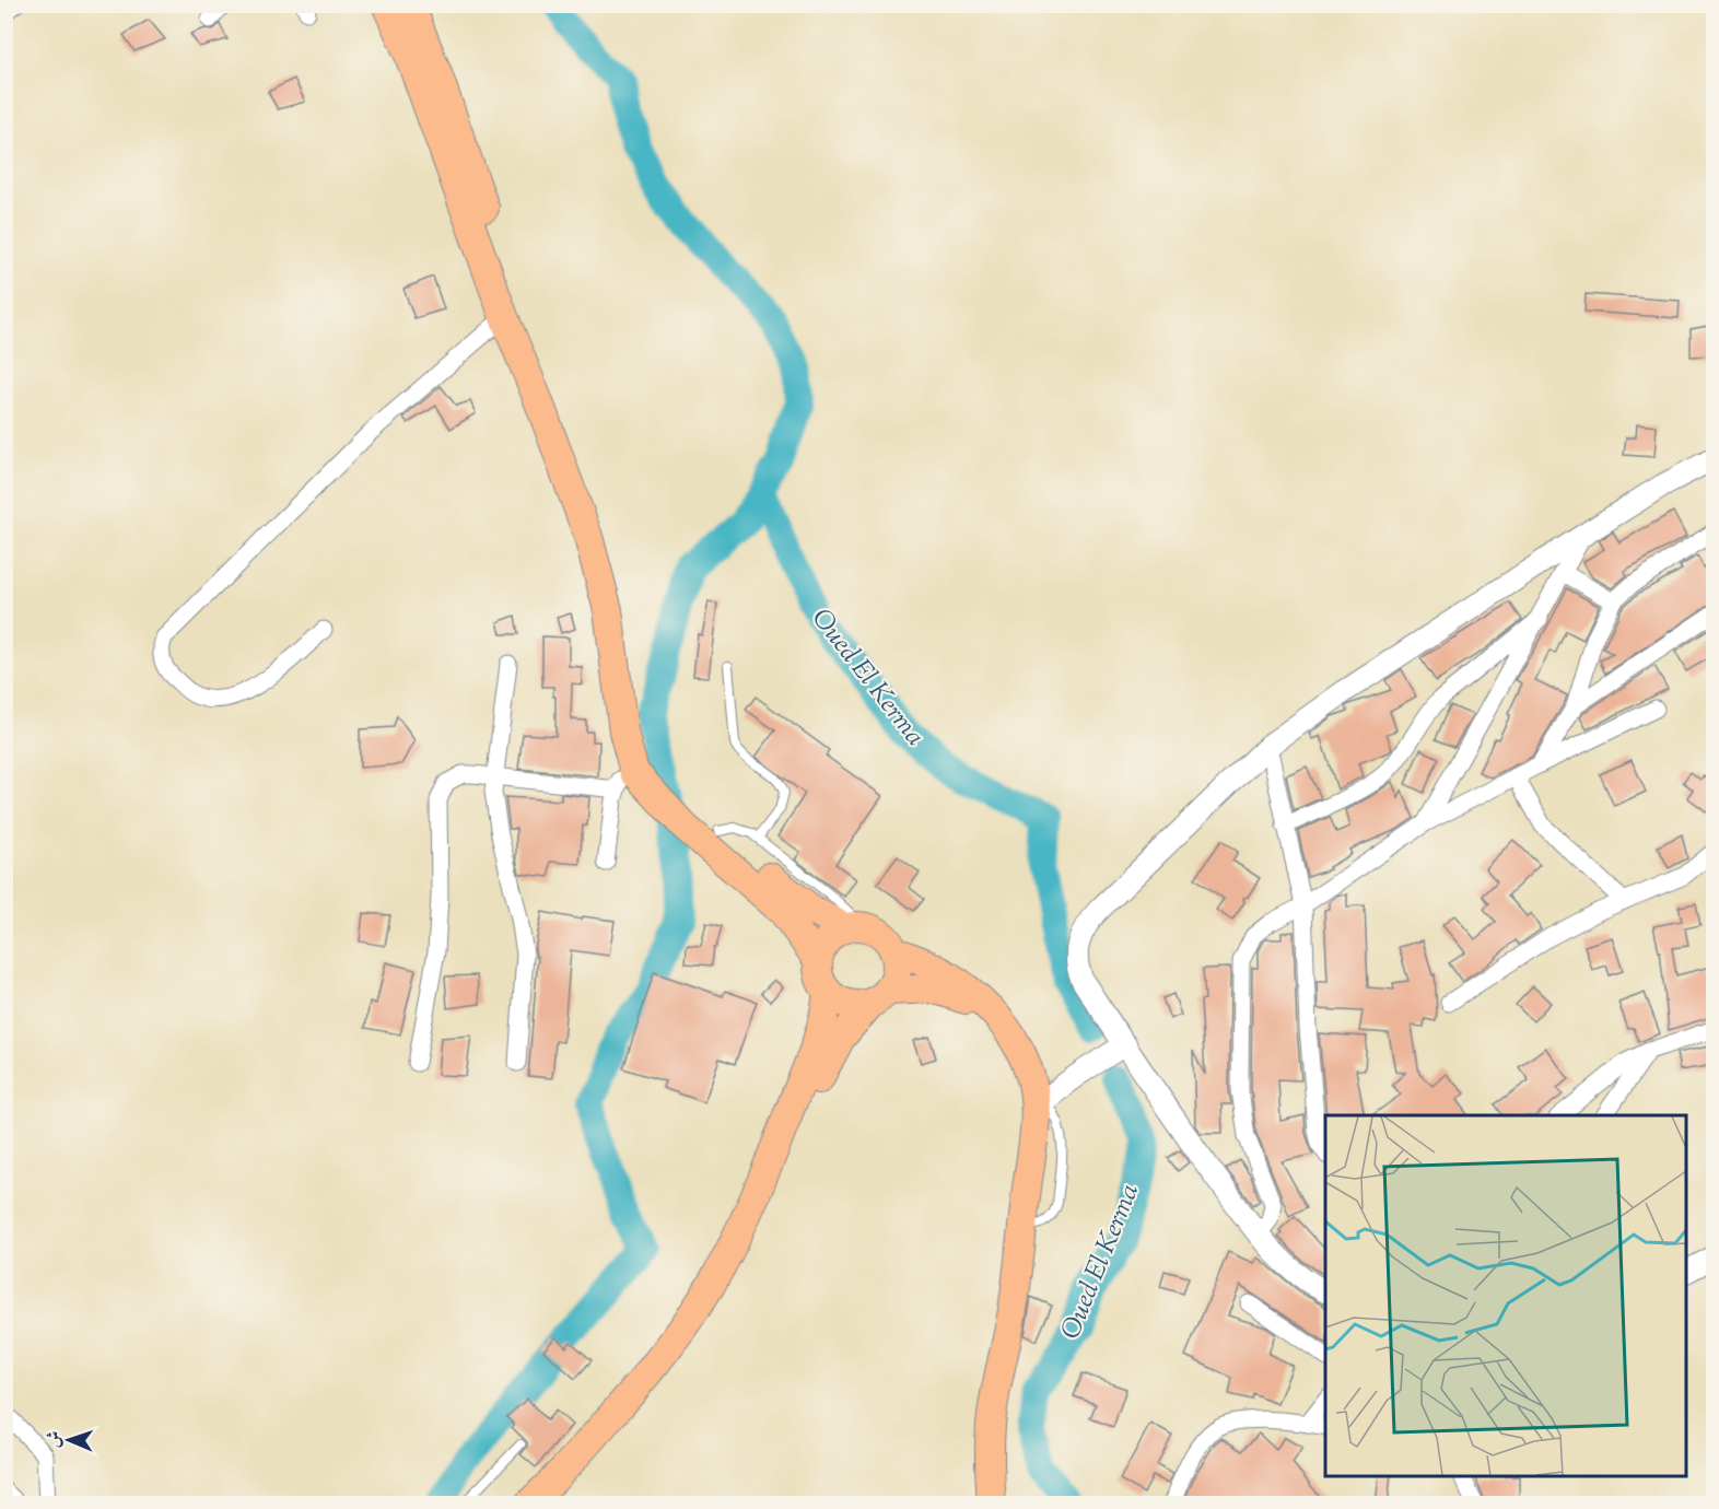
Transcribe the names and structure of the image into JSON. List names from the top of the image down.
{
  "water": ["Oued El Kerma"],
  "north": "left"
}
